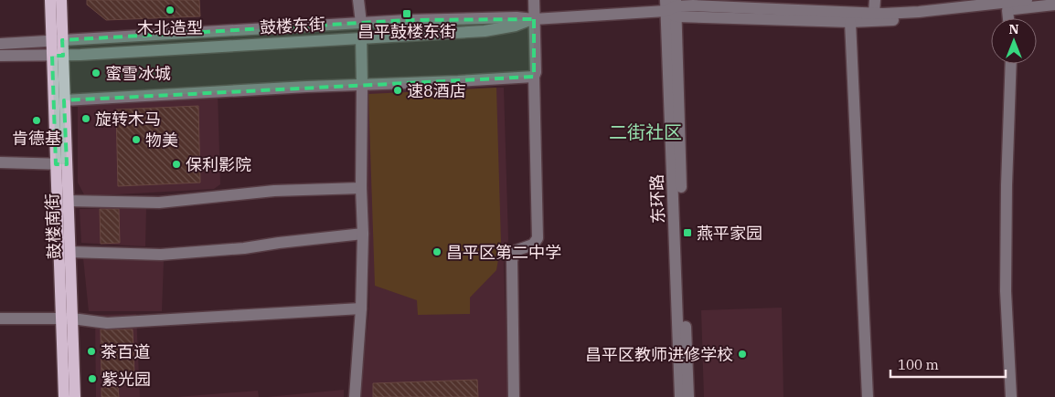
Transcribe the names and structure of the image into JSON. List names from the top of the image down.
{
  "streets": {
    "main road": ["鼓楼南街"],
    "street": ["鼓楼东街", "东环路"]
  },
  "crossings": [
    ["鼓楼东街", "东环路"],
    ["鼓楼东街", "鼓楼南街"]
  ],
  "districts": ["二街社区"],
  "places": {
    "other": [
      "木北造型",
      "蜜雪冰城",
      "速8酒店",
      "旋转木马",
      "肯德基",
      "物美",
      "保利影院",
      "昌平区第二中学",
      "茶百道",
      "昌平区教师进修学校",
      "紫光园"
    ],
    "transit": ["昌平鼓楼东街", "燕平家园"]
  },
  "scale_bar": "100 m",
  "north": "top"
}
